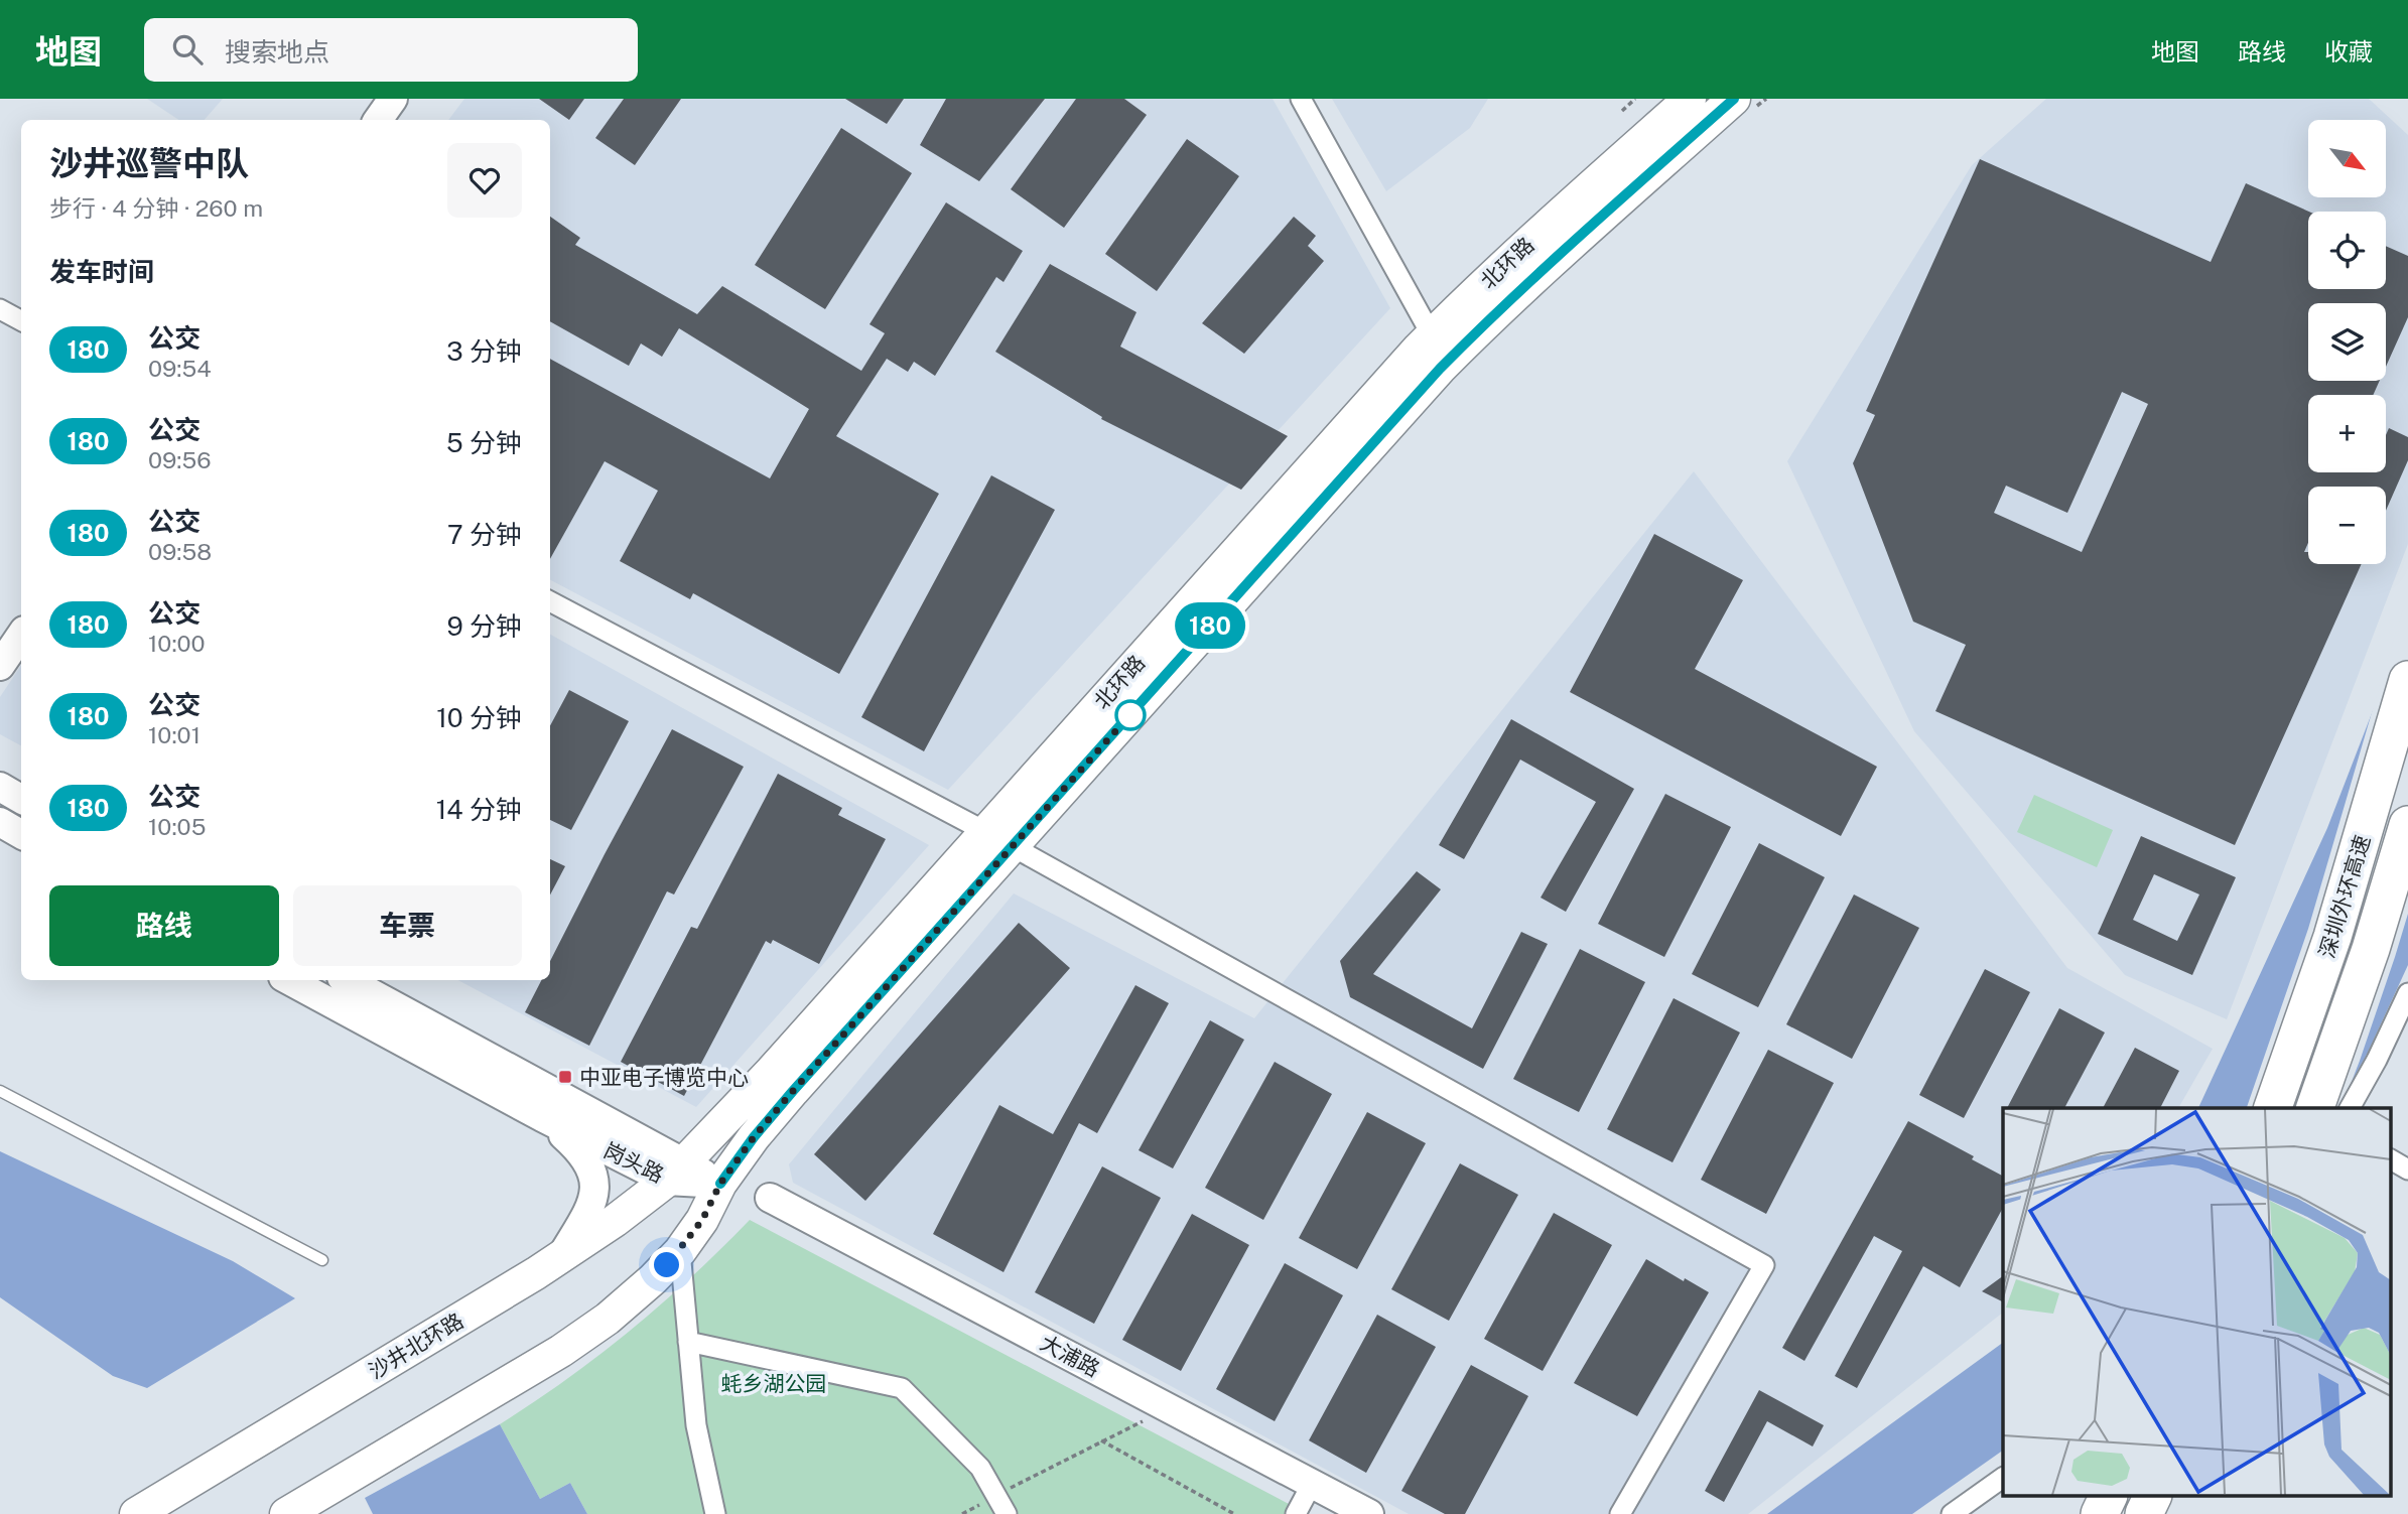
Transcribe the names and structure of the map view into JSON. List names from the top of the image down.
{
  "streets": {
    "highway": ["深圳外环高速"],
    "main road": ["北环路", "沙井北环路"],
    "street": ["岗头路", "大浦路"]
  },
  "crossings": [
    ["北环路", "岗头路"],
    ["北环路", "沙井北环路"],
    ["岗头路", "沙井北环路"]
  ],
  "parks": ["蚝乡湖公园"],
  "places": {
    "transit": ["中亚电子博览中心"]
  },
  "lines": ["bus line 180"],
  "north": "bottom right",
  "page": {
    "header": "地图",
    "search": "搜索地点",
    "nav": ["地图", "路线", "收藏"],
    "on_map": "180",
    "map_buttons": ["+", "−"],
    "heading": [
      ["沙井巡警中队", "步行 · 4 分钟 · 260 m"],
      "发车时间"
    ],
    "list": [
      {
        "mark": "180",
        "name": "公交",
        "note": "09:54",
        "value": "3 分钟"
      },
      {
        "mark": "180",
        "name": "公交",
        "note": "09:56",
        "value": "5 分钟"
      },
      {
        "mark": "180",
        "name": "公交",
        "note": "09:58",
        "value": "7 分钟"
      },
      {
        "mark": "180",
        "name": "公交",
        "note": "10:00",
        "value": "9 分钟"
      },
      {
        "mark": "180",
        "name": "公交",
        "note": "10:01",
        "value": "10 分钟"
      },
      {
        "mark": "180",
        "name": "公交",
        "note": "10:05",
        "value": "14 分钟"
      }
    ],
    "buttons": ["路线", "车票"]
  }
}
